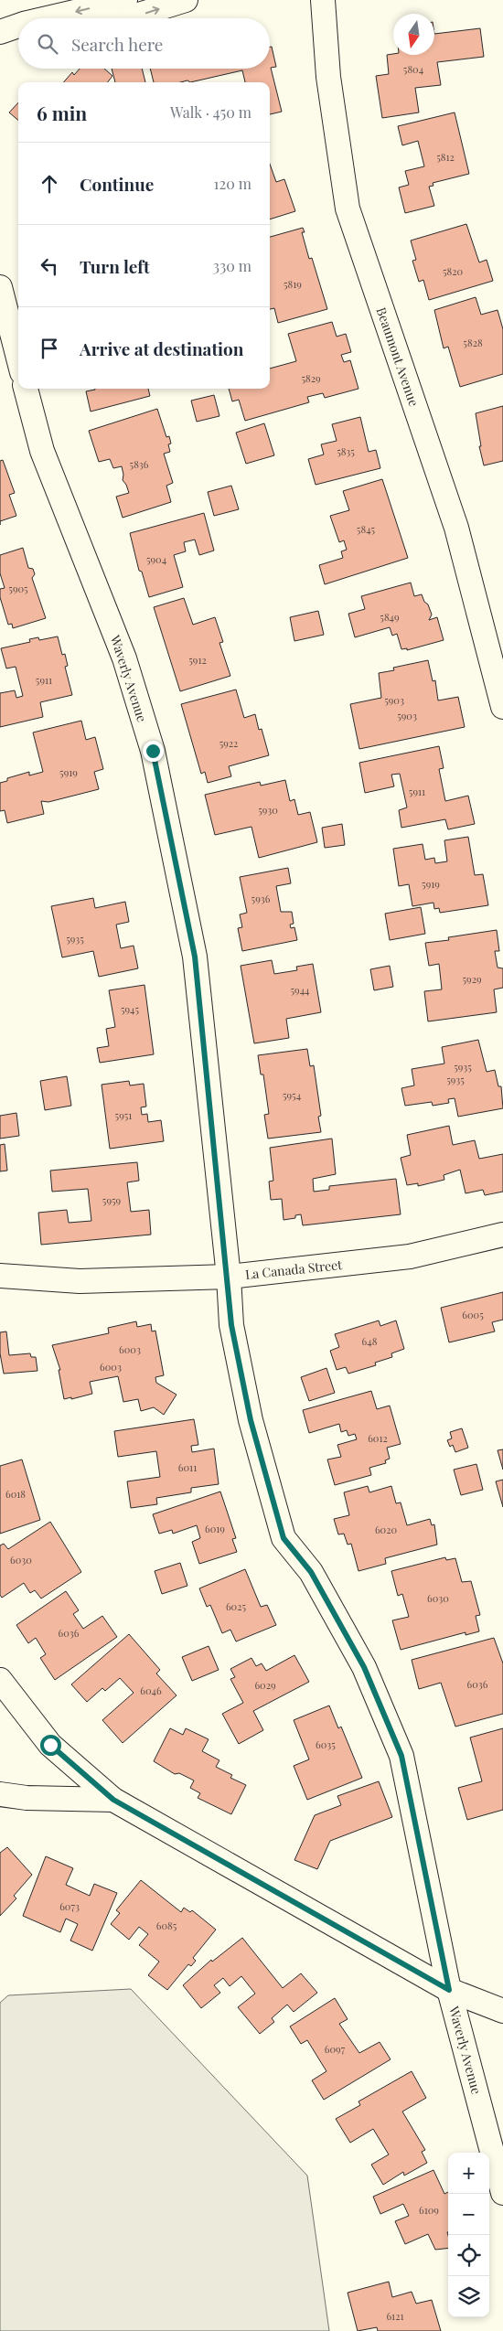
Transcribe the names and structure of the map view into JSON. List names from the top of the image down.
{
  "streets": {
    "street": ["Beaumont Avenue", "Waverly Avenue", "La Canada Street"]
  },
  "crossings": [
    ["Waverly Avenue", "La Canada Street"]
  ],
  "house_numbers": [
    "5804",
    "5812",
    "5820",
    "5819",
    "5828",
    "5829",
    "5835",
    "5836",
    "5845",
    "5904",
    "5905",
    "5849",
    "5912",
    "5911",
    "5903",
    "5903",
    "5922",
    "5919",
    "5911",
    "5930",
    "5919",
    "5936",
    "5935",
    "5929",
    "5944",
    "5945",
    "5935",
    "5935",
    "5954",
    "5951",
    "5959",
    "6005",
    "648",
    "6003",
    "6003",
    "6012",
    "6011",
    "6018",
    "6019",
    "6020",
    "6030",
    "6030",
    "6025",
    "6036",
    "6036",
    "6029",
    "6046",
    "6035",
    "6073",
    "6085",
    "6097",
    "6109",
    "6121"
  ],
  "north": "bottom",
  "page": {
    "search": "Search here",
    "heading": ["6 min", "Walk · 450 m"],
    "list": [
      ["Continue", "120 m"],
      ["Turn left", "330 m"],
      "Arrive at destination"
    ],
    "map_buttons": ["+", "−"]
  }
}
